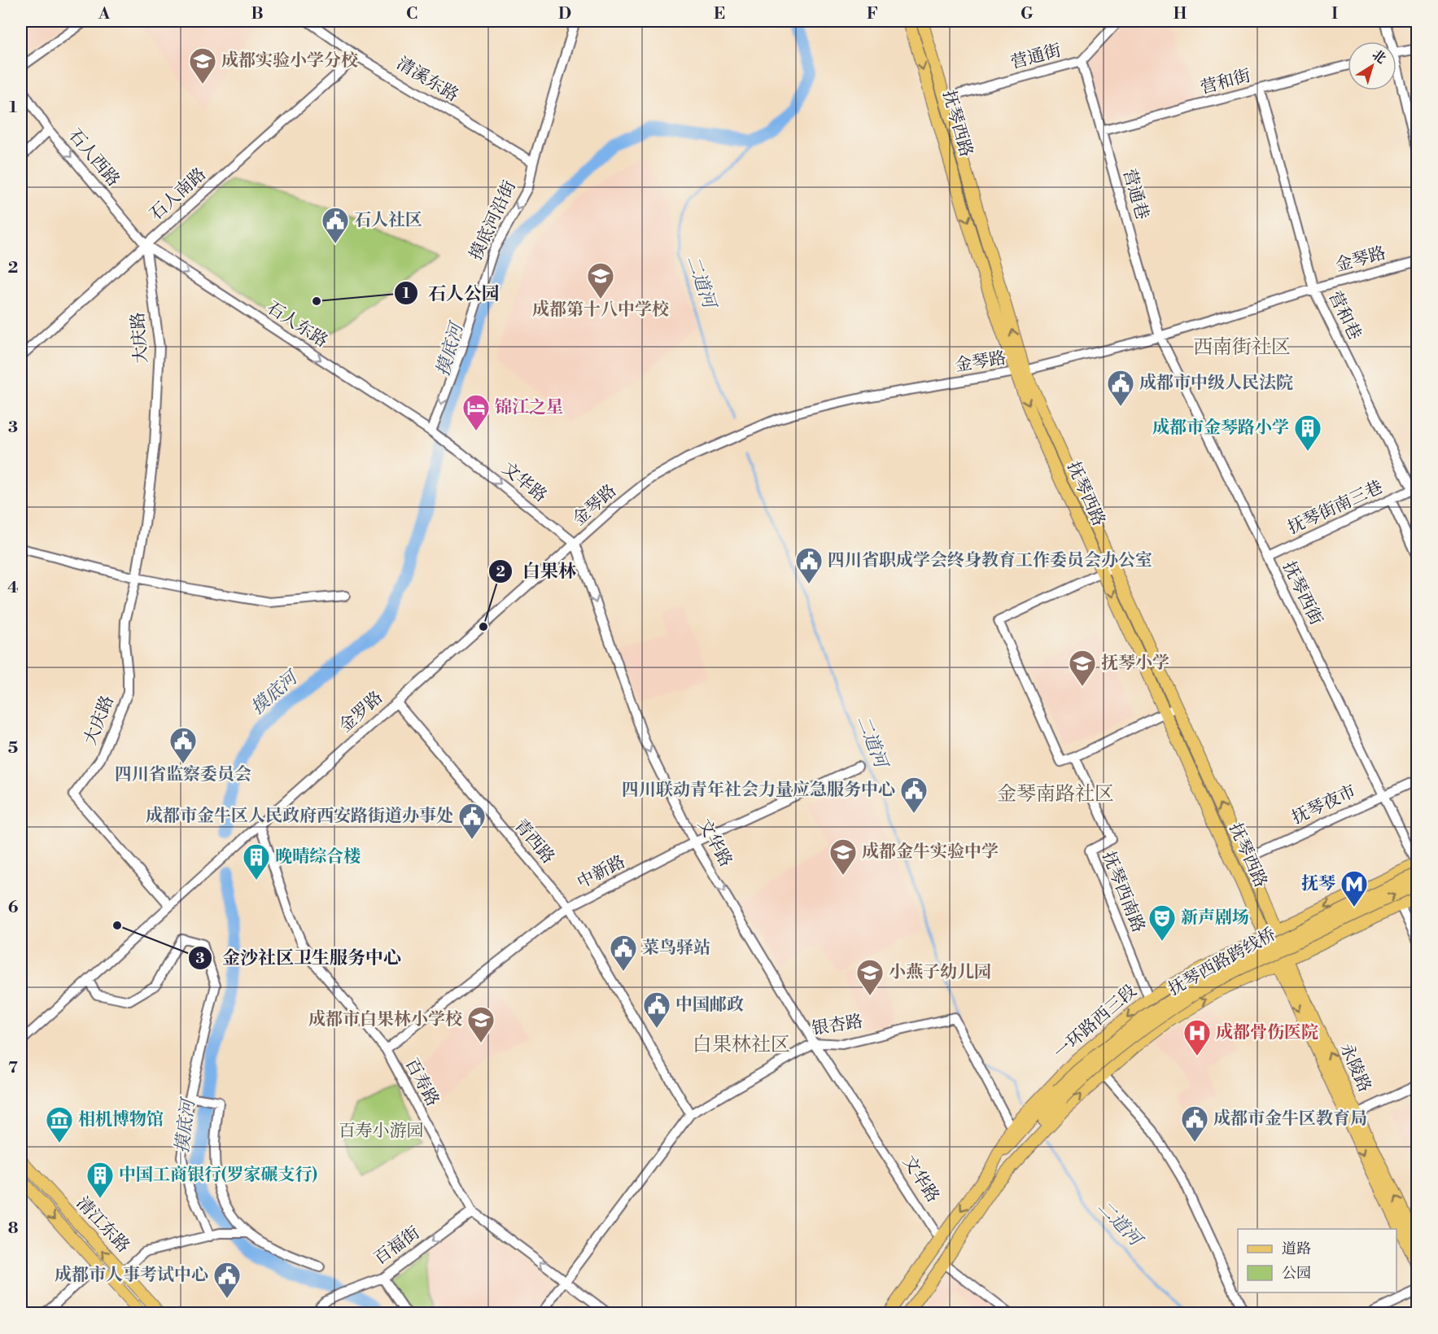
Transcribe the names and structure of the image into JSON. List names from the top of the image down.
{
  "streets": {
    "main road": [
      "抚琴西路",
      "抚琴西路跨线桥",
      "一环路西三段",
      "永陵路",
      "清江东路"
    ],
    "street": [
      "营通街",
      "清溪东路",
      "营和街",
      "石人西路",
      "石人南路",
      "营通巷",
      "摸底河沿街",
      "金琴路",
      "营和巷",
      "石人东路",
      "大庆路",
      "文华路",
      "抚琴街南三巷",
      "抚琴西街",
      "金罗路",
      "抚琴夜市",
      "青西路",
      "中新路",
      "抚琴西南路",
      "银杏路",
      "百寿路",
      "百福街"
    ]
  },
  "crossings": [
    ["营通街", "抚琴西路"],
    ["营通街", "营通巷"],
    ["清溪东路", "石人南路"],
    ["清溪东路", "摸底河沿街"],
    ["营和街", "营通巷"],
    ["营和街", "营和巷"],
    ["抚琴西路", "金琴路"],
    ["抚琴西路", "抚琴夜市"],
    ["抚琴西路", "一环路西三段"],
    ["抚琴西路", "永陵路"],
    ["石人西路", "石人南路"],
    ["石人西路", "石人东路"],
    ["石人西路", "大庆路"],
    ["石人南路", "石人东路"],
    ["石人南路", "大庆路"],
    ["营通巷", "金琴路"],
    ["营通巷", "抚琴西街"],
    ["摸底河沿街", "石人东路"],
    ["摸底河沿街", "文华路"],
    ["金琴路", "营和巷"],
    ["金琴路", "文华路"],
    ["金琴路", "抚琴西街"],
    ["金琴路", "金罗路"],
    ["营和巷", "抚琴街南三巷"],
    ["石人东路", "大庆路"],
    ["石人东路", "文华路"],
    ["大庆路", "金罗路"],
    ["文华路", "金罗路"],
    ["文华路", "中新路"],
    ["文华路", "一环路西三段"],
    ["文华路", "银杏路"],
    ["抚琴街南三巷", "抚琴西街"],
    ["抚琴西街", "抚琴夜市"],
    ["抚琴西街", "一环路西三段"],
    ["金罗路", "青西路"],
    ["金罗路", "百寿路"],
    ["青西路", "中新路"],
    ["青西路", "银杏路"],
    ["中新路", "百寿路"],
    ["抚琴西南路", "一环路西三段"],
    ["一环路西三段", "银杏路"],
    ["银杏路", "百寿路"],
    ["百寿路", "百福街"]
  ],
  "one_way": [
    "石人西路",
    "摸底河沿街",
    "石人东路",
    "文华路",
    "百寿路",
    "百福街"
  ],
  "districts": ["西南街社区", "金琴南路社区", "白果林社区"],
  "water": ["二道河", "摸底河"],
  "parks": ["百寿小游园"],
  "places": {
    "school or university": [
      "成都实验小学分校",
      "成都第十八中学校",
      "抚琴小学",
      "成都金牛实验中学",
      "小燕子幼儿园",
      "成都市白果林小学校"
    ],
    "public building": [
      "石人社区",
      "成都市中级人民法院",
      "四川省职成学会终身教育工作委员会办公室",
      "四川省监察委员会",
      "四川联动青年社会力量应急服务中心",
      "成都市金牛区人民政府西安路街道办事处",
      "菜鸟驿站",
      "中国邮政",
      "成都市金牛区教育局",
      "成都市人事考试中心"
    ],
    "other": ["石人公园", "白果林", "金沙社区卫生服务中心"],
    "hotel": ["锦江之星"],
    "building": ["成都市金琴路小学", "晚晴综合楼", "中国工商银行(罗家碾支行)"],
    "metro station": ["抚琴"],
    "theatre": ["新声剧场"],
    "hospital": ["成都骨伤医院"],
    "museum": ["相机博物馆"]
  },
  "legend": ["道路", "公园"],
  "north": "top right",
  "grid": {
    "columns": [
      "A",
      "B",
      "C",
      "D",
      "E",
      "F",
      "G",
      "H",
      "I"
    ],
    "rows": [
      "1",
      "2",
      "3",
      "4",
      "5",
      "6",
      "7",
      "8"
    ]
  }
}
